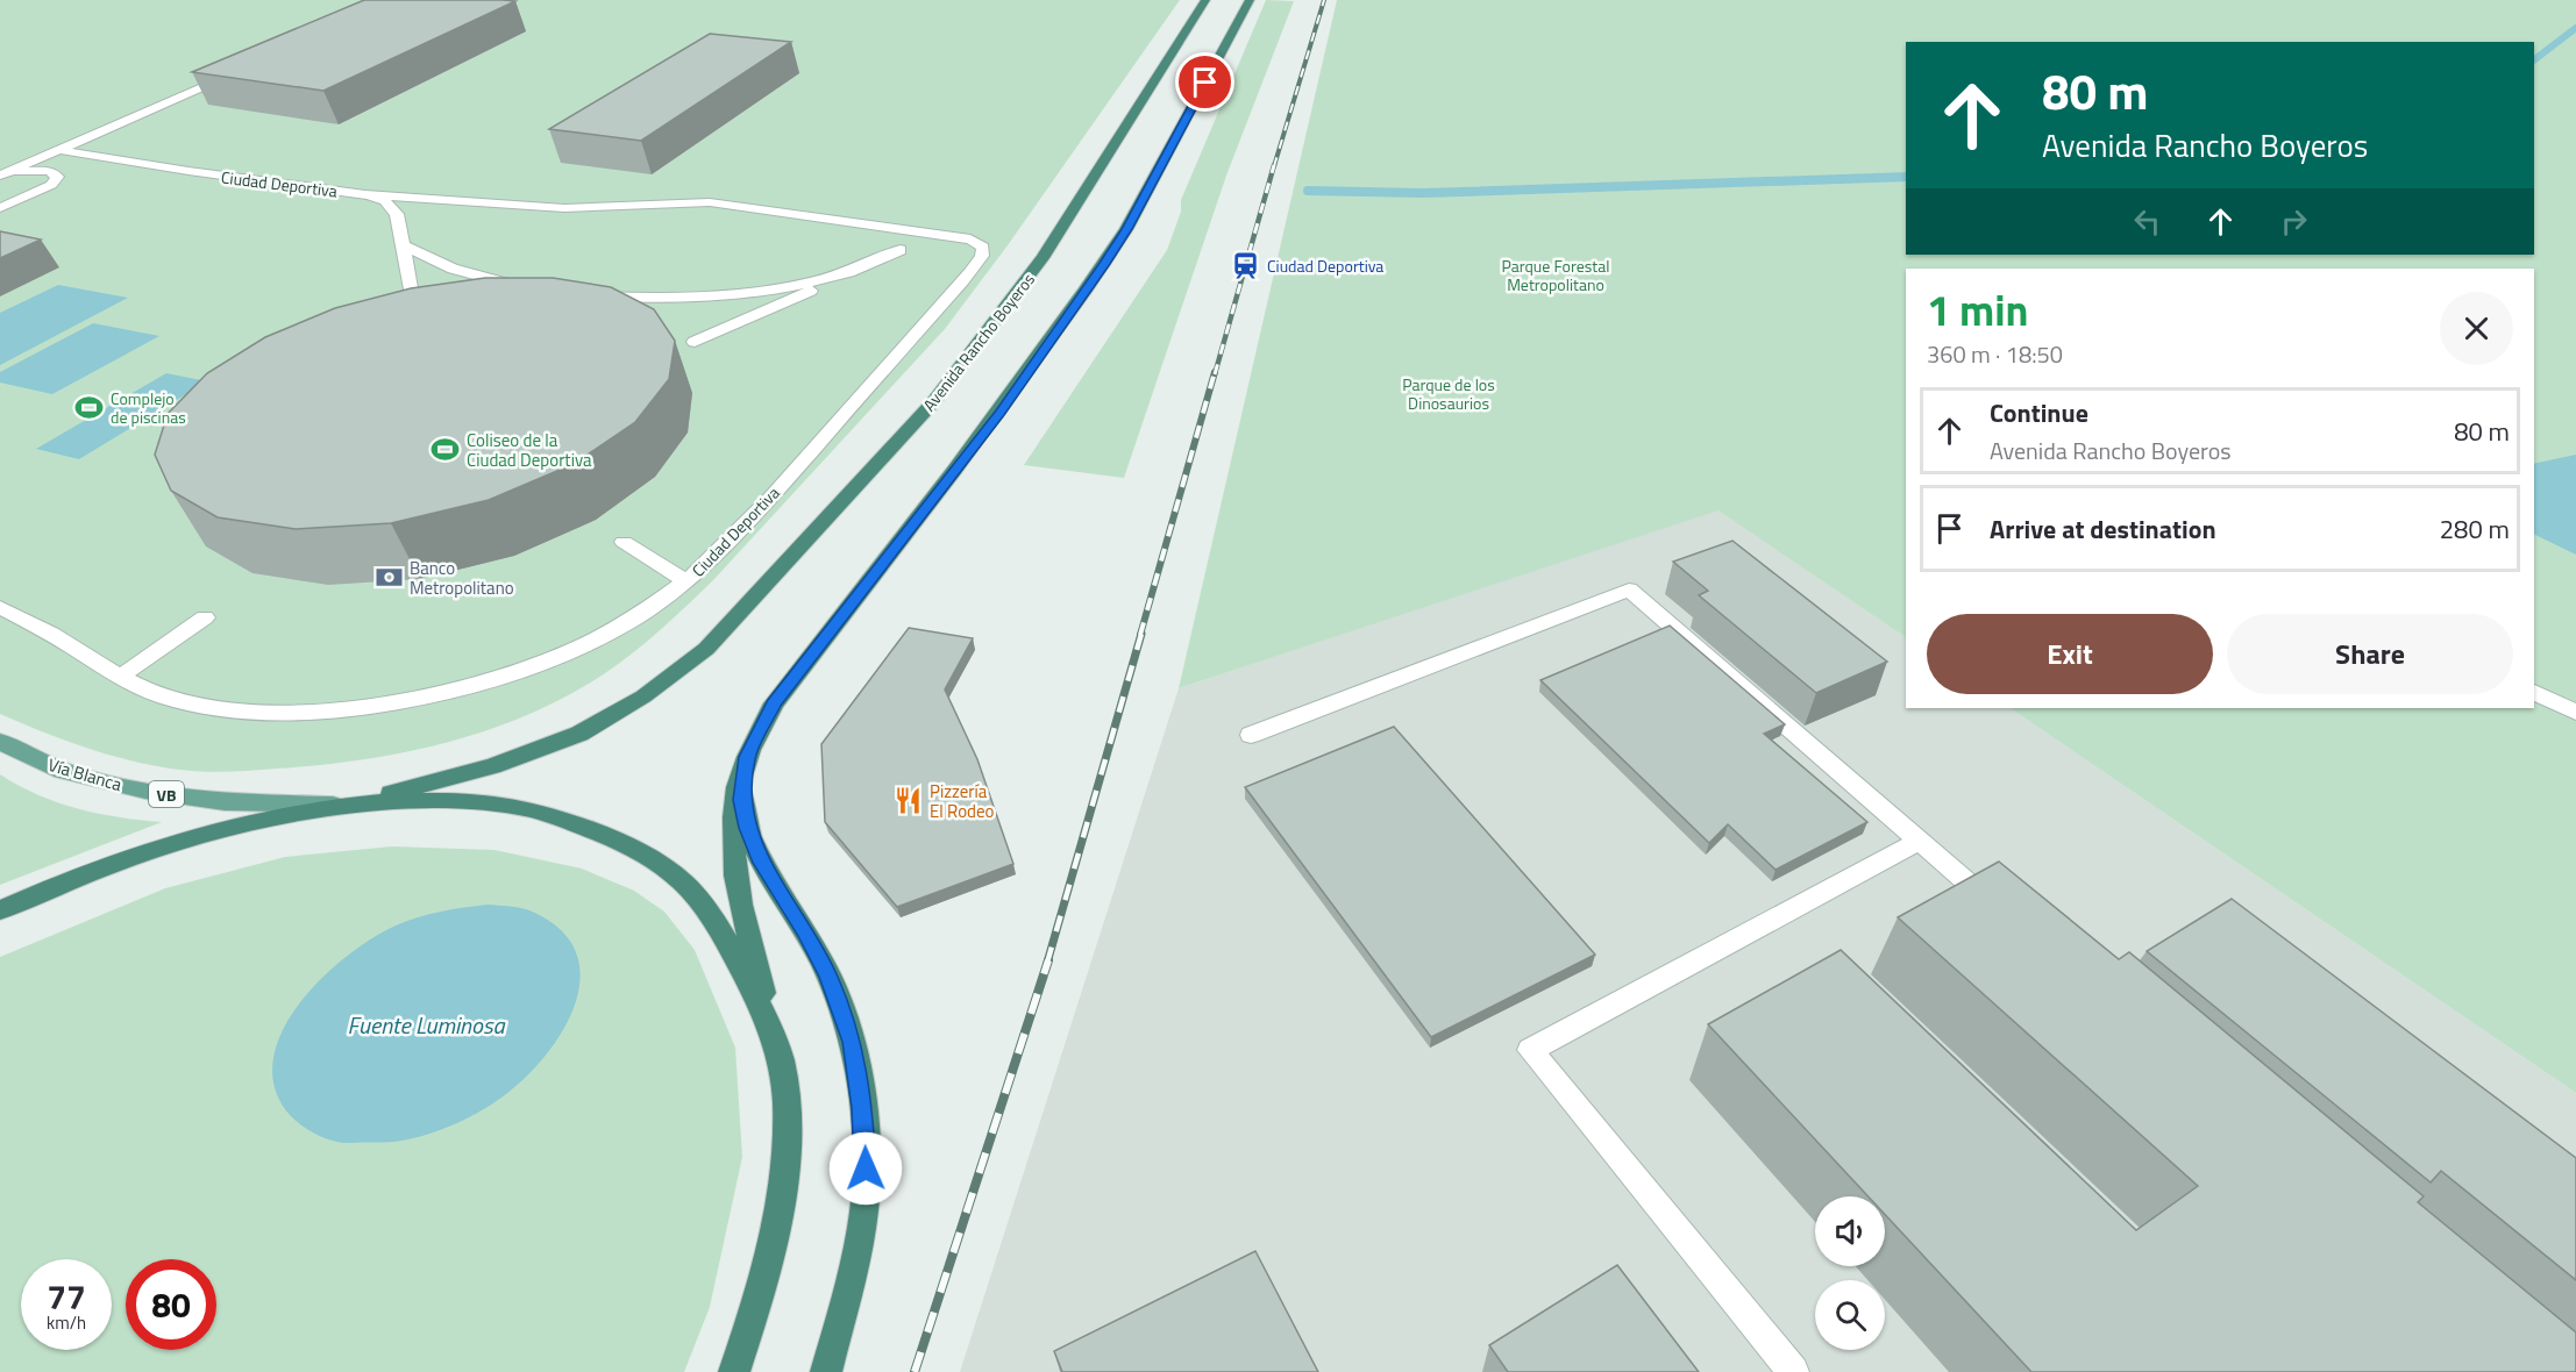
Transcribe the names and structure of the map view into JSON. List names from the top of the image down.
{
  "streets": {
    "highway": ["Avenida Rancho Boyeros"],
    "main road": ["Vía Blanca", "VB"],
    "lane": ["Ciudad Deportiva"]
  },
  "crossings": [
    ["Avenida Rancho Boyeros", "Vía Blanca"]
  ],
  "water": ["Fuente Luminosa"],
  "parks": ["Parque Forestal Metropolitano", "Parque de los Dinosaurios"],
  "places": {
    "station": ["Ciudad Deportiva"],
    "sports": ["Complejo de piscinas", "Coliseo de la Ciudad Deportiva"],
    "bank": ["Banco Metropolitano"],
    "restaurant": ["Pizzería El Rodeo"]
  },
  "page": {
    "turn": ["80 m", "Avenida Rancho Boyeros"],
    "heading": ["1 min", "360 m · 18:50"],
    "list": [
      {
        "name": "Continue",
        "note": "Avenida Rancho Boyeros",
        "value": "80 m"
      },
      {
        "name": "Arrive at destination",
        "value": "280 m"
      }
    ],
    "buttons": ["Exit", "Share"],
    "speed": "77 km/h",
    "limit": "80"
  }
}
